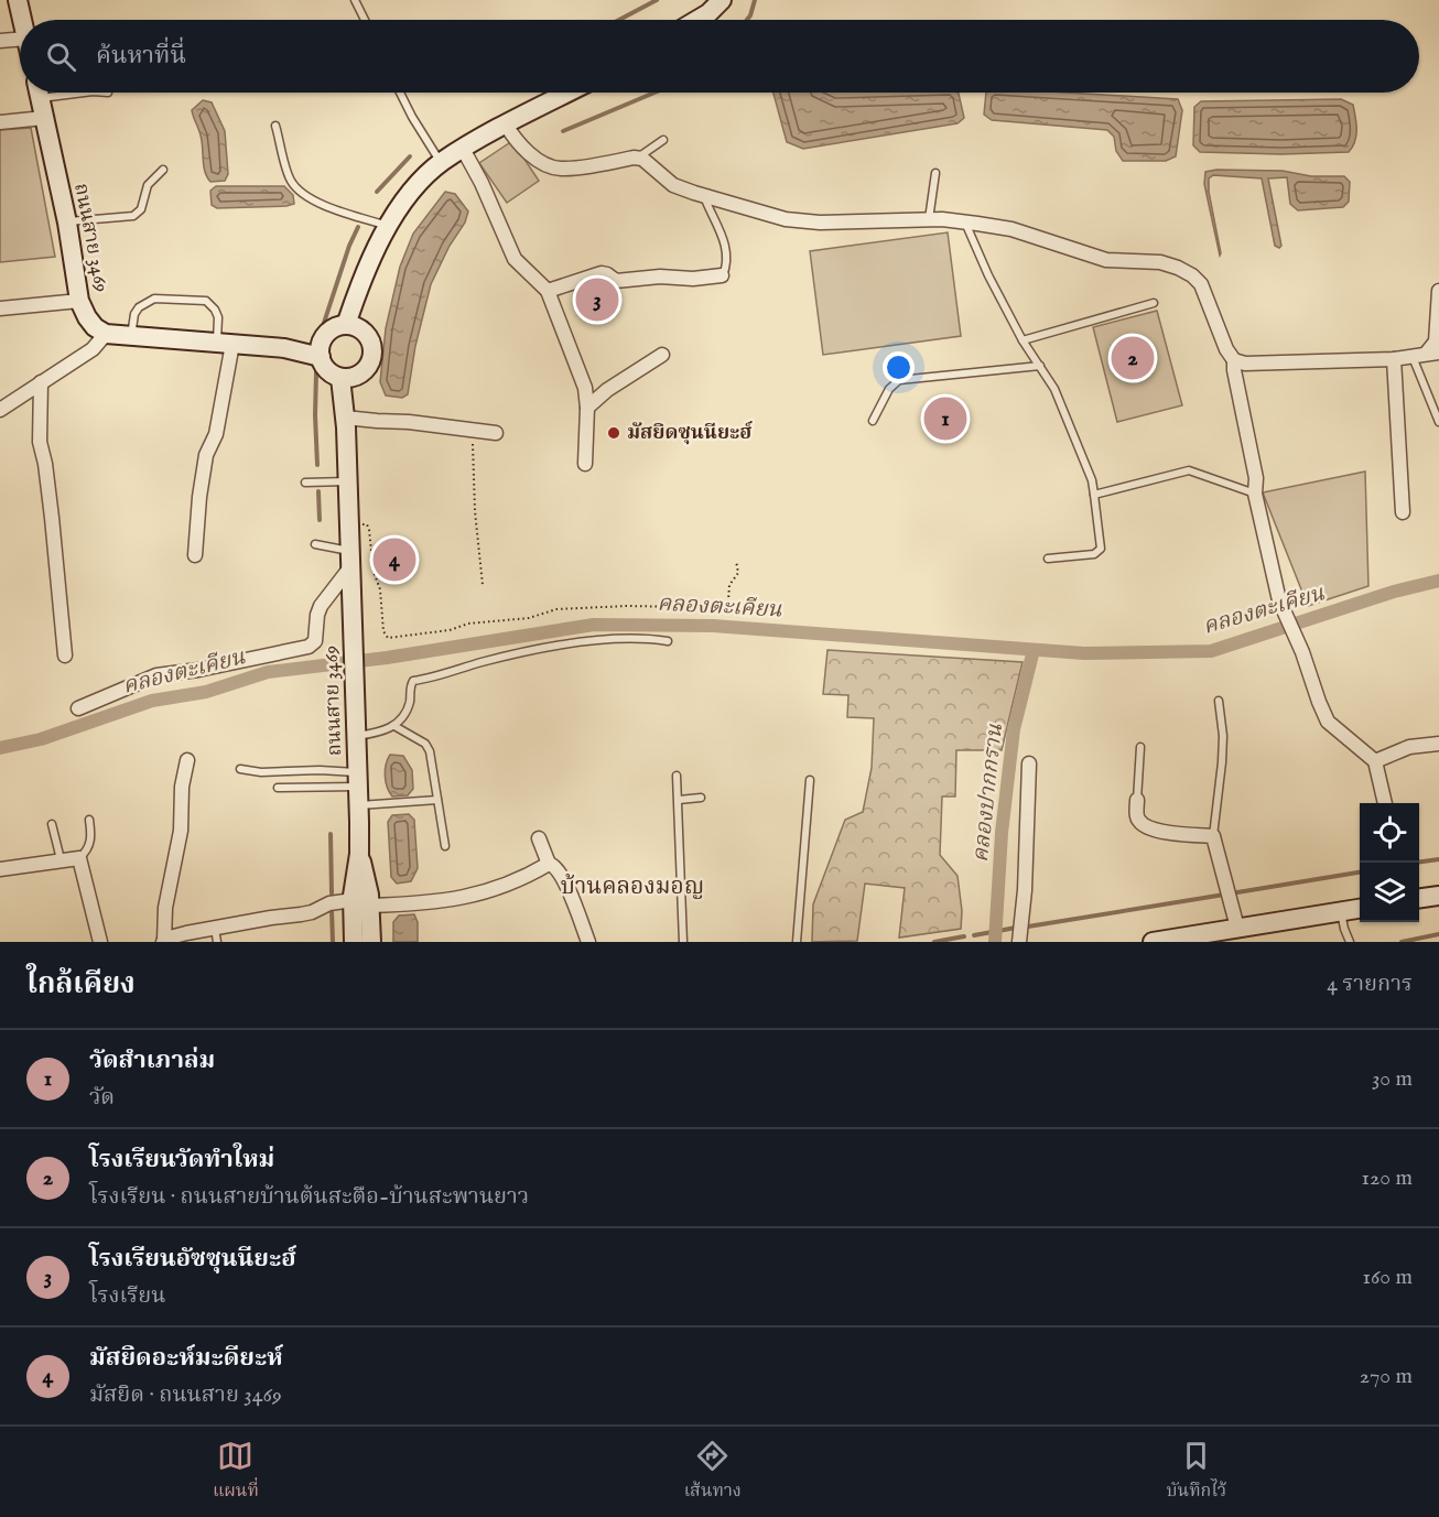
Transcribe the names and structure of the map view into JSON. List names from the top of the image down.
{
  "streets": {
    "street": ["ถนนสาย 3469"]
  },
  "districts": ["บ้านคลองมอญ"],
  "water": ["คลองตะเคียน", "คลองปากกราน"],
  "places": ["มัสยิดซุนนียะฮ์"],
  "page": {
    "search": "ค้นหาที่นี่",
    "pins": [
      "3",
      "2",
      "1",
      "4"
    ],
    "heading": ["ใกล้เคียง", "4 รายการ"],
    "list": [
      {
        "mark": "1",
        "name": "วัดสำเภาล่ม",
        "note": "วัด",
        "value": "30 m"
      },
      {
        "mark": "2",
        "name": "โรงเรียนวัดทำใหม่",
        "note": "โรงเรียน · ถนนสายบ้านต้นสะตือ-บ้านสะพานยาว",
        "value": "120 m"
      },
      {
        "mark": "3",
        "name": "โรงเรียนอัซซุนนียะฮ์",
        "note": "โรงเรียน",
        "value": "160 m"
      },
      {
        "mark": "4",
        "name": "มัสยิดอะห์มะดียะห์",
        "note": "มัสยิด · ถนนสาย 3469",
        "value": "270 m"
      }
    ],
    "nav": ["แผนที่", "เส้นทาง", "บันทึกไว้"]
  }
}
